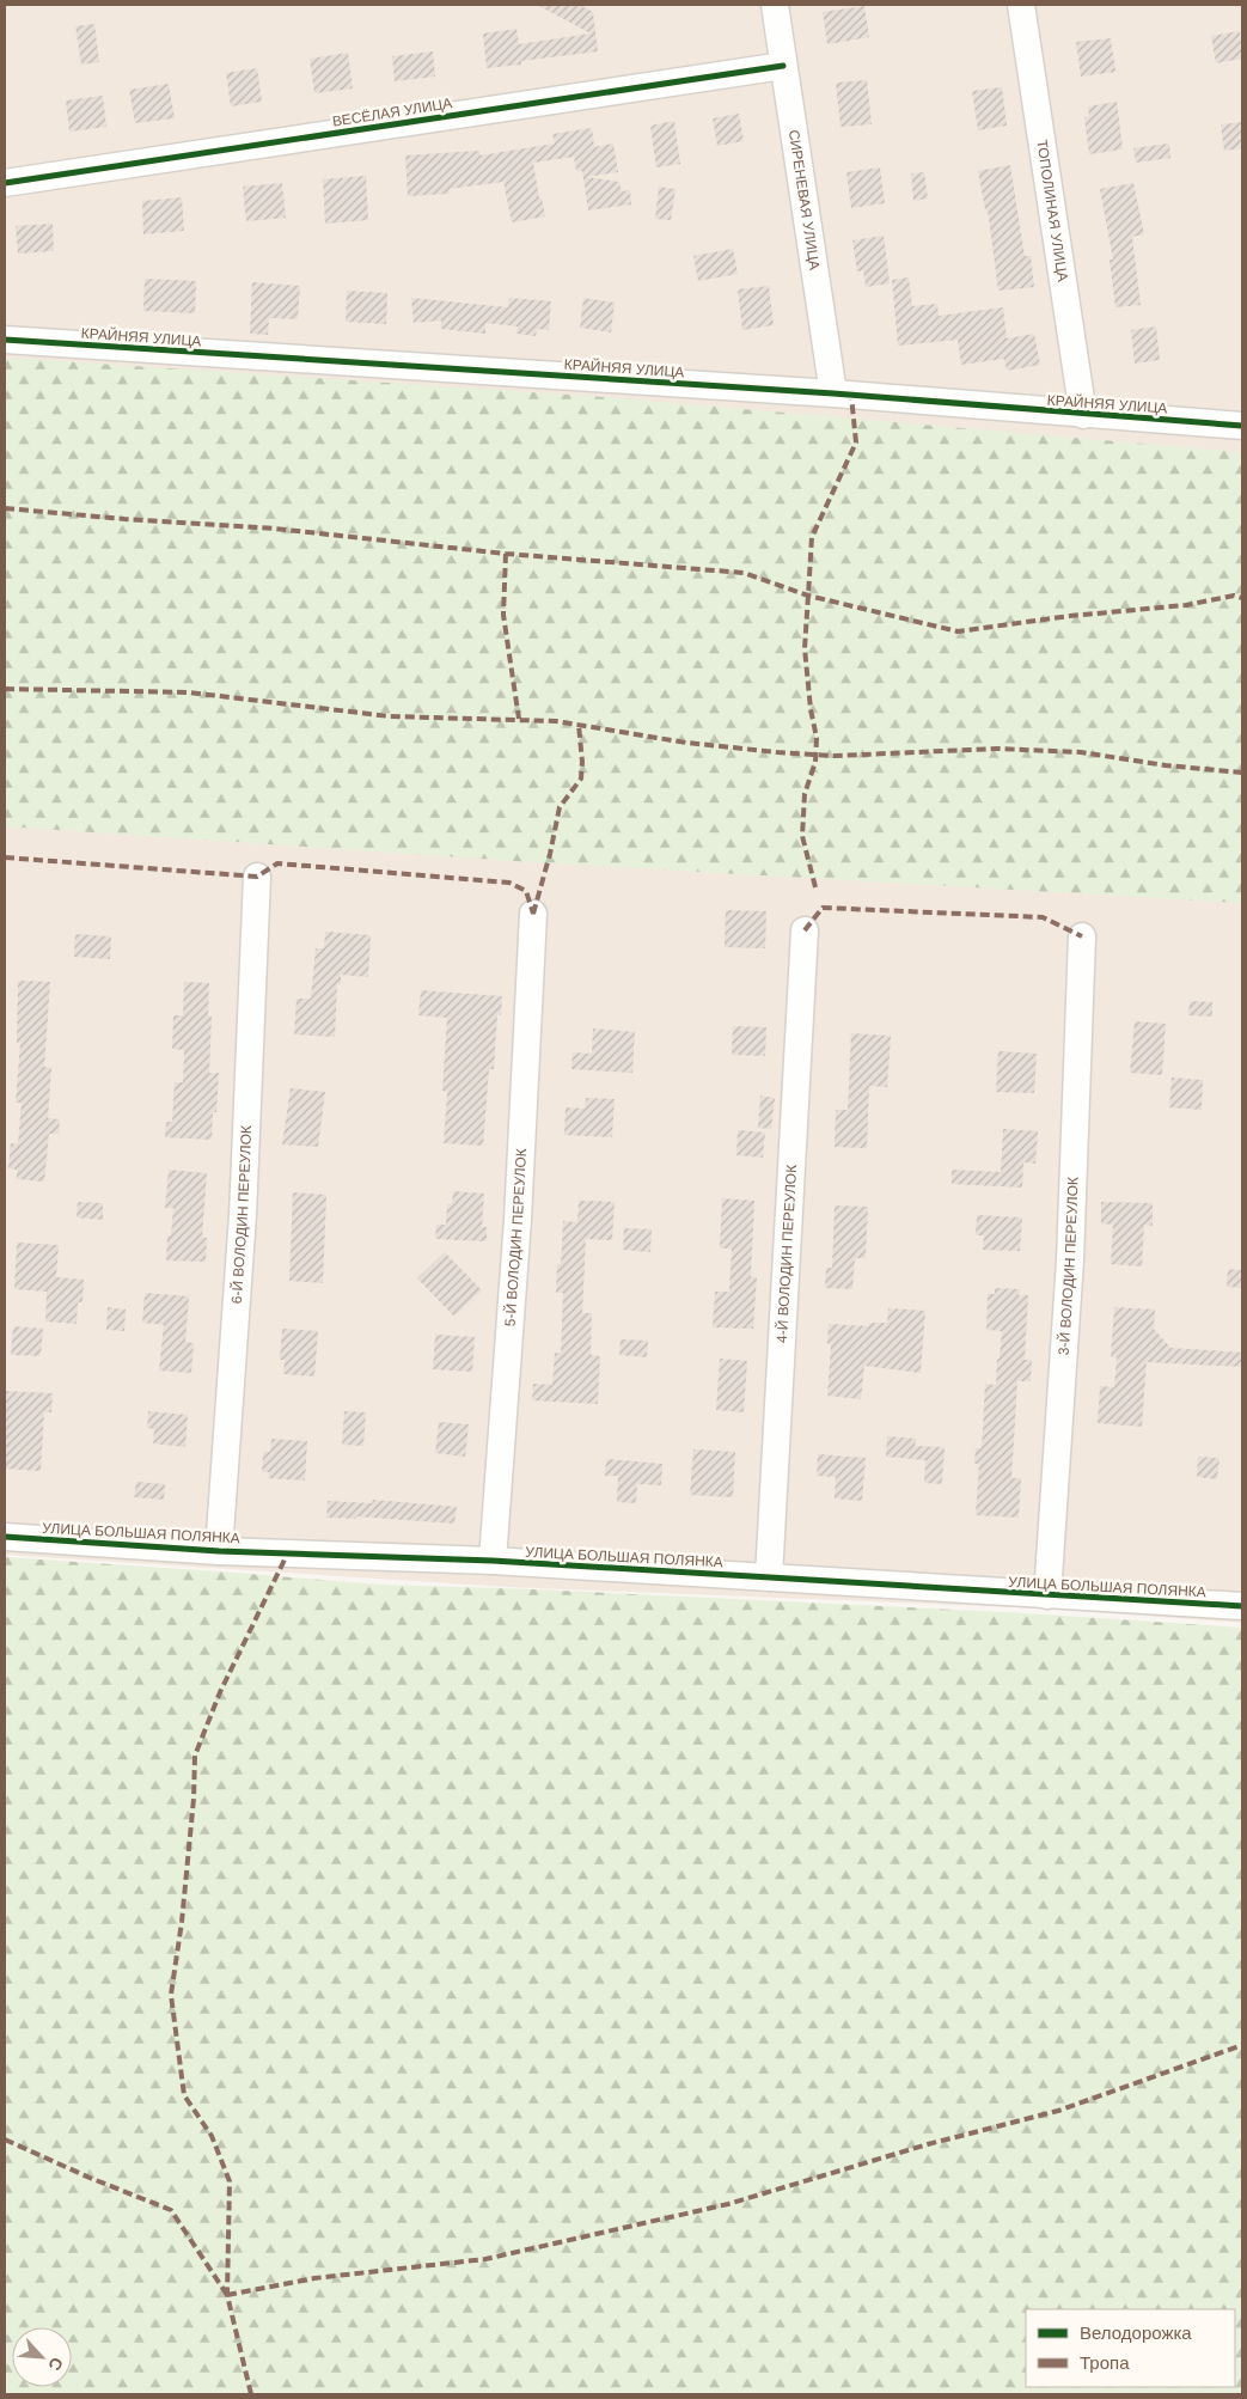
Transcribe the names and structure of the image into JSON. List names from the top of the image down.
{
  "streets": {
    "street": [
      "ВЕСЁЛАЯ УЛИЦА",
      "СИРЕНЕВАЯ УЛИЦА",
      "ТОПОЛИНАЯ УЛИЦА",
      "КРАЙНЯЯ УЛИЦА",
      "6-Й ВОЛОДИН ПЕРЕУЛОК",
      "5-Й ВОЛОДИН ПЕРЕУЛОК",
      "4-Й ВОЛОДИН ПЕРЕУЛОК",
      "3-Й ВОЛОДИН ПЕРЕУЛОК",
      "УЛИЦА БОЛЬШАЯ ПОЛЯНКА"
    ]
  },
  "crossings": [
    ["ВЕСЁЛАЯ УЛИЦА", "СИРЕНЕВАЯ УЛИЦА"],
    ["СИРЕНЕВАЯ УЛИЦА", "КРАЙНЯЯ УЛИЦА"],
    ["ТОПОЛИНАЯ УЛИЦА", "КРАЙНЯЯ УЛИЦА"],
    ["6-Й ВОЛОДИН ПЕРЕУЛОК", "УЛИЦА БОЛЬШАЯ ПОЛЯНКА"],
    ["5-Й ВОЛОДИН ПЕРЕУЛОК", "УЛИЦА БОЛЬШАЯ ПОЛЯНКА"],
    ["4-Й ВОЛОДИН ПЕРЕУЛОК", "УЛИЦА БОЛЬШАЯ ПОЛЯНКА"],
    ["3-Й ВОЛОДИН ПЕРЕУЛОК", "УЛИЦА БОЛЬШАЯ ПОЛЯНКА"]
  ],
  "legend": ["Велодорожка", "Тропа"],
  "north": "bottom right"
}
